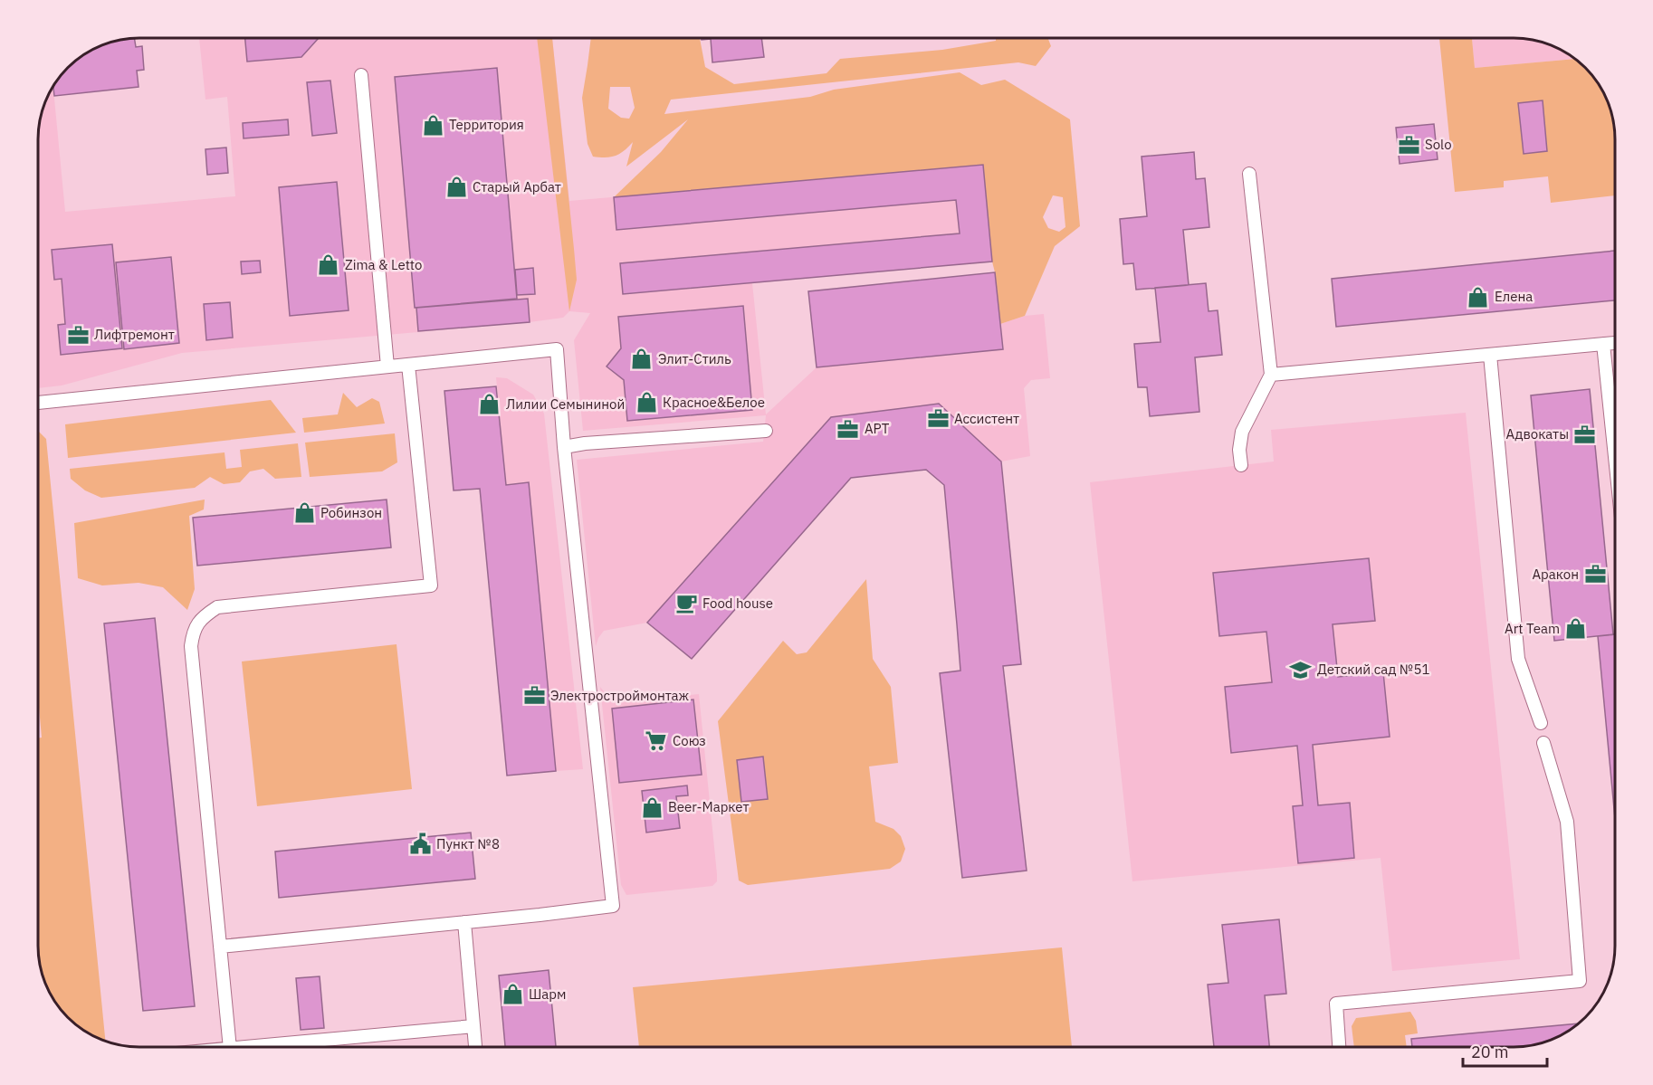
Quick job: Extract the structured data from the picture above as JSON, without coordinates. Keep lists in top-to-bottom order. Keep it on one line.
{"places":{"shop":["Территория","Старый Арбат","Zima & Letto","Елена","Элит-Стиль","Красное&Белое","Лилии Семыниной","Робинзон","Art Team","Beer-Маркет","Шарм"],"office":["Solo","Лифтремонт","Ассистент","АРТ","Адвокаты","Аракон","Электростроймонтаж"],"cafe":["Food house"],"school or university":["Детский сад №51"],"supermarket":["Союз"],"public building":["Пункт №8"]},"scale_bar":"20 m"}
